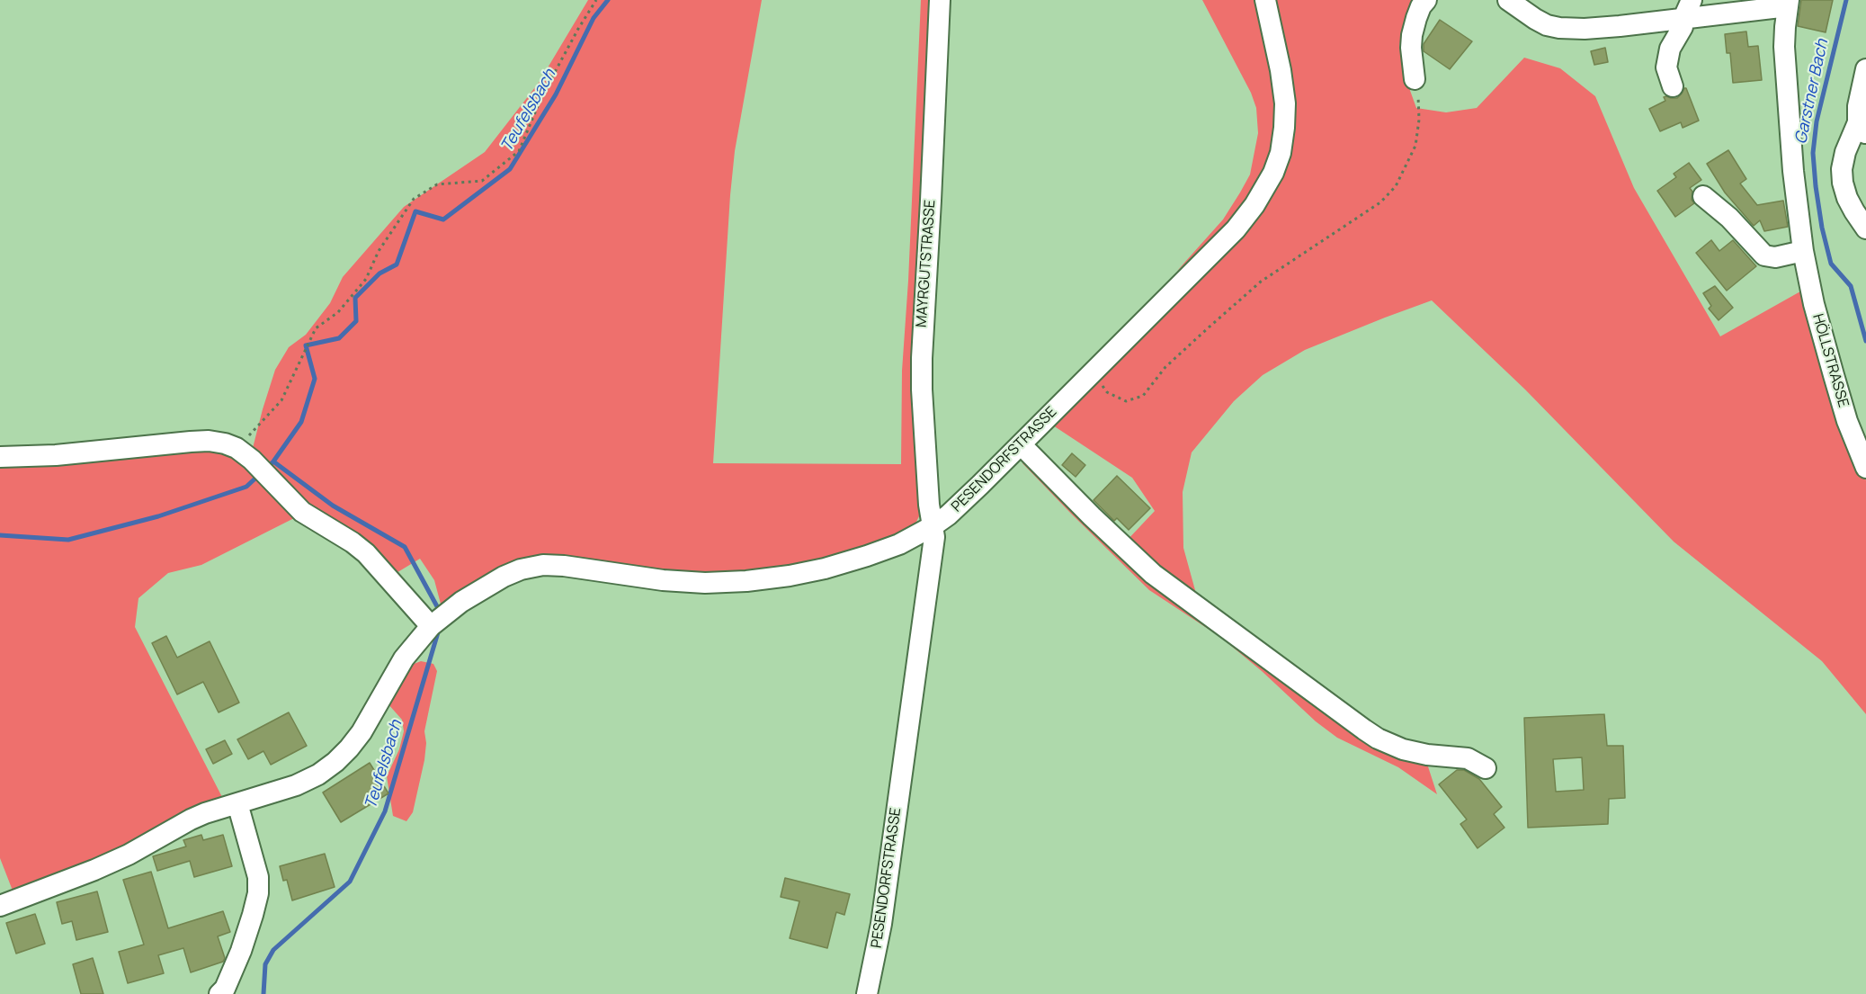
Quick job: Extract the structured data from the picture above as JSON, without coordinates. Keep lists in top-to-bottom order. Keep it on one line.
{"streets":{"street":["MAYRGUTSTRASSE","HÖLLSTRASSE","PESENDORFSTRASSE"]},"crossings":[["MAYRGUTSTRASSE","PESENDORFSTRASSE"]],"water":["Garstner Bach","Teufelsbach"]}
